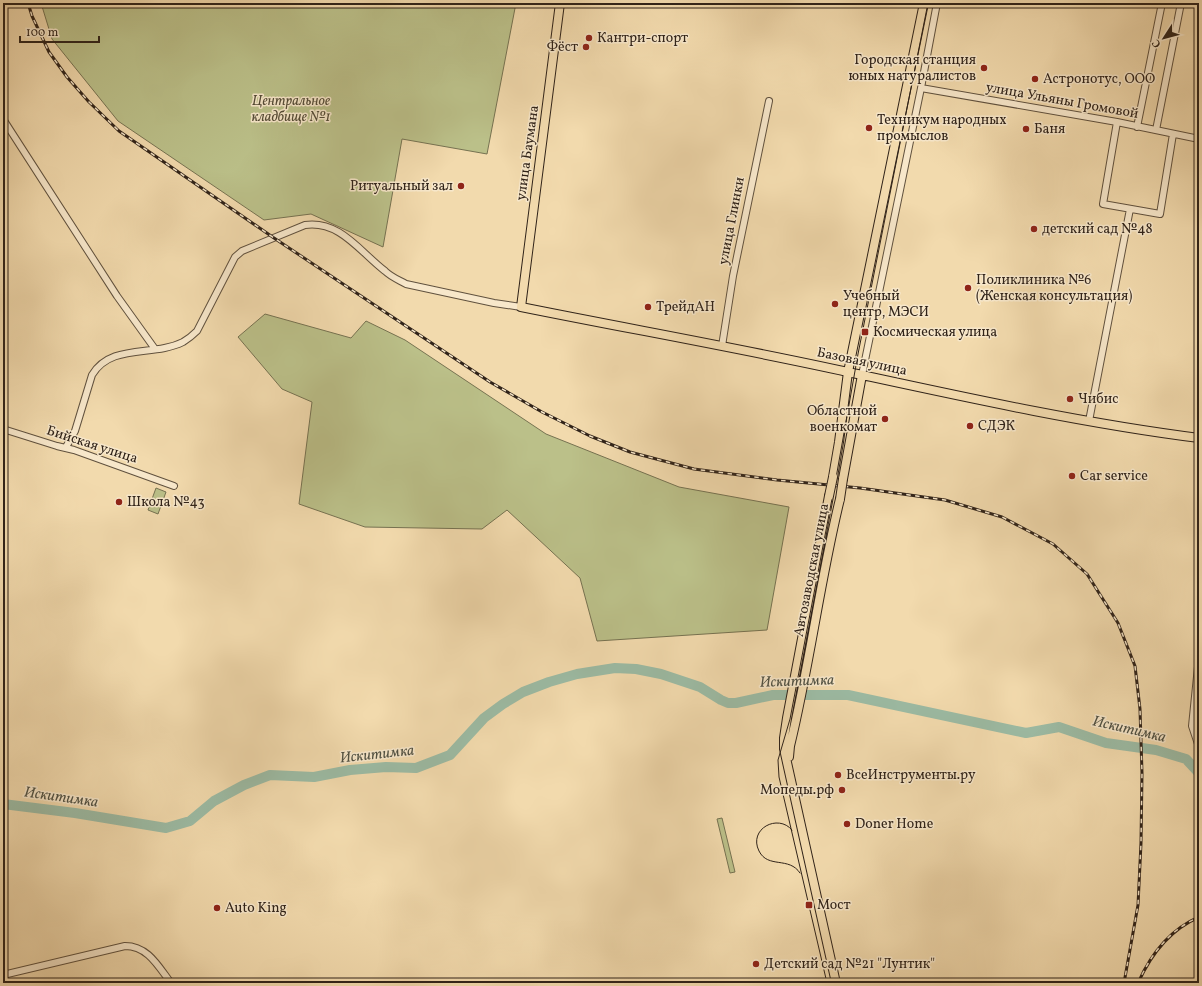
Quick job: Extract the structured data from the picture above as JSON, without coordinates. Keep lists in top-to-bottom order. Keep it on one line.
{"streets":{"main road":["улица Баумана","Базовая улица","Автозаводская улица"],"street":["улица Ульяны Громовой","улица Глинки","Бийская улица"]},"crossings":[["улица Баумана","Базовая улица"],["улица Глинки","Базовая улица"],["Базовая улица","Автозаводская улица"]],"water":["Искитимка"],"parks":["Центральное кладбище №1"],"places":{"other":["Кантри-спорт","Фёст","Городская станция юных натуралистов","Астронотус, ООО","Техникум народных промыслов","Баня","Ритуальный зал","детский сад №48","Поликлиника №6 (Женская консультация)","Учебный центр, МЭСИ","ТрейдАН","Чибис","Областной военкомат","СДЭК","Car service","Школа №43","ВсеИнструменты.ру","Мопеды.рф","Doner Home","Auto King","Детский сад №21 \"Лунтик\""],"transit":["Космическая улица","Мост"]},"scale_bar":"100 m","north":"bottom left"}
